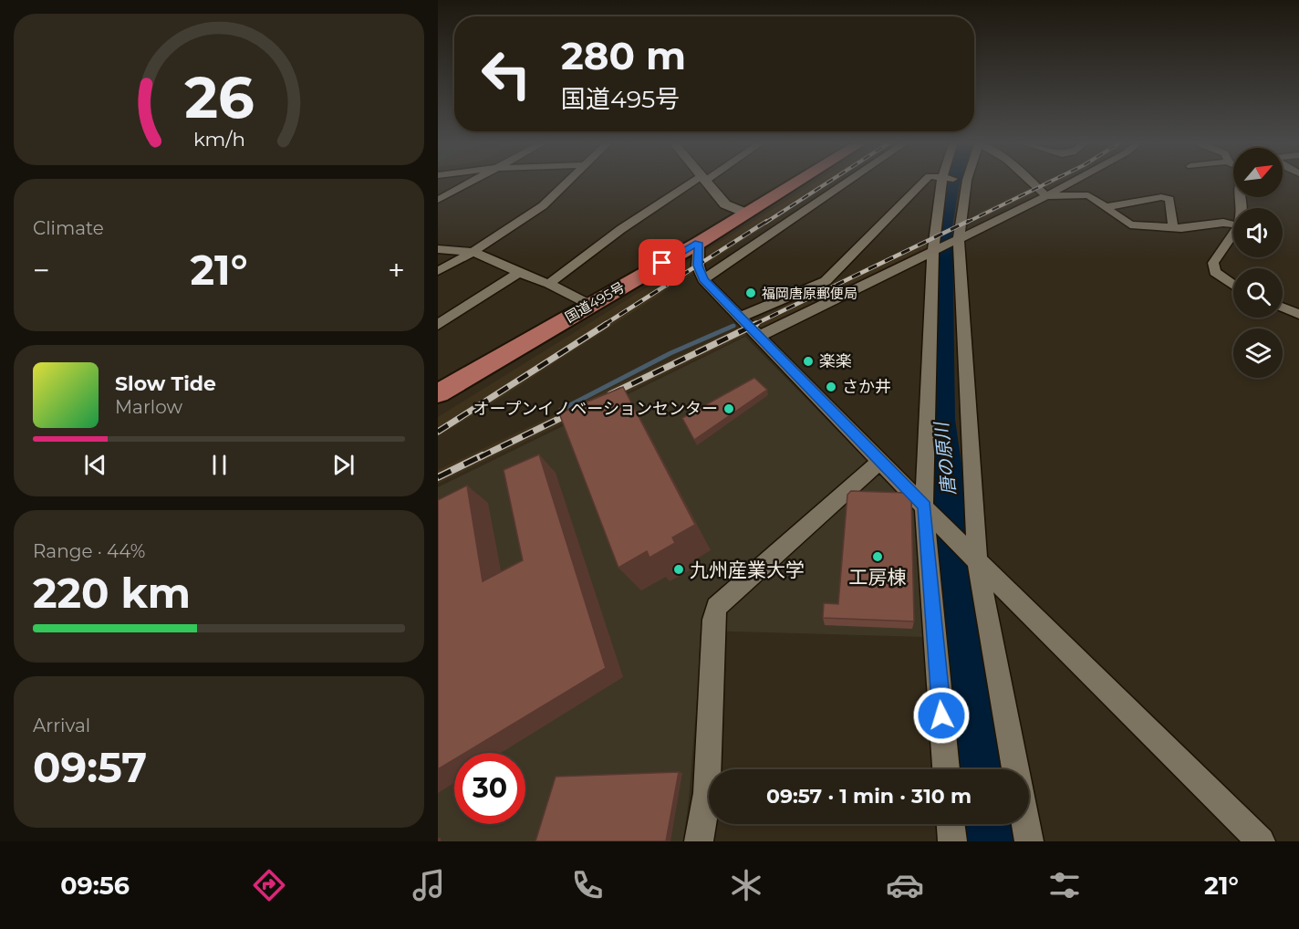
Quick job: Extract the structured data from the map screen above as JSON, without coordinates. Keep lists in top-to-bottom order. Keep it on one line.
{"streets":{"highway":["国道495号"]},"water":["唐の原川"],"places":["福岡唐原郵便局","楽楽","さか井","オープンイノベーションセンター","工房棟","九州産業大学"],"north":"top right","page":{"turn":["280 m","国道495号"],"tile":["Climate",["Range · 44%","220 km"],["Arrival","09:57"]],"heat":["−","21°","+"],"song":["Slow Tide","Marlow"],"limit":"30","trip":"09:57 · 1 min · 310 m","tabs":["09:56","21°"],"gauge":["26","km/h"]}}
